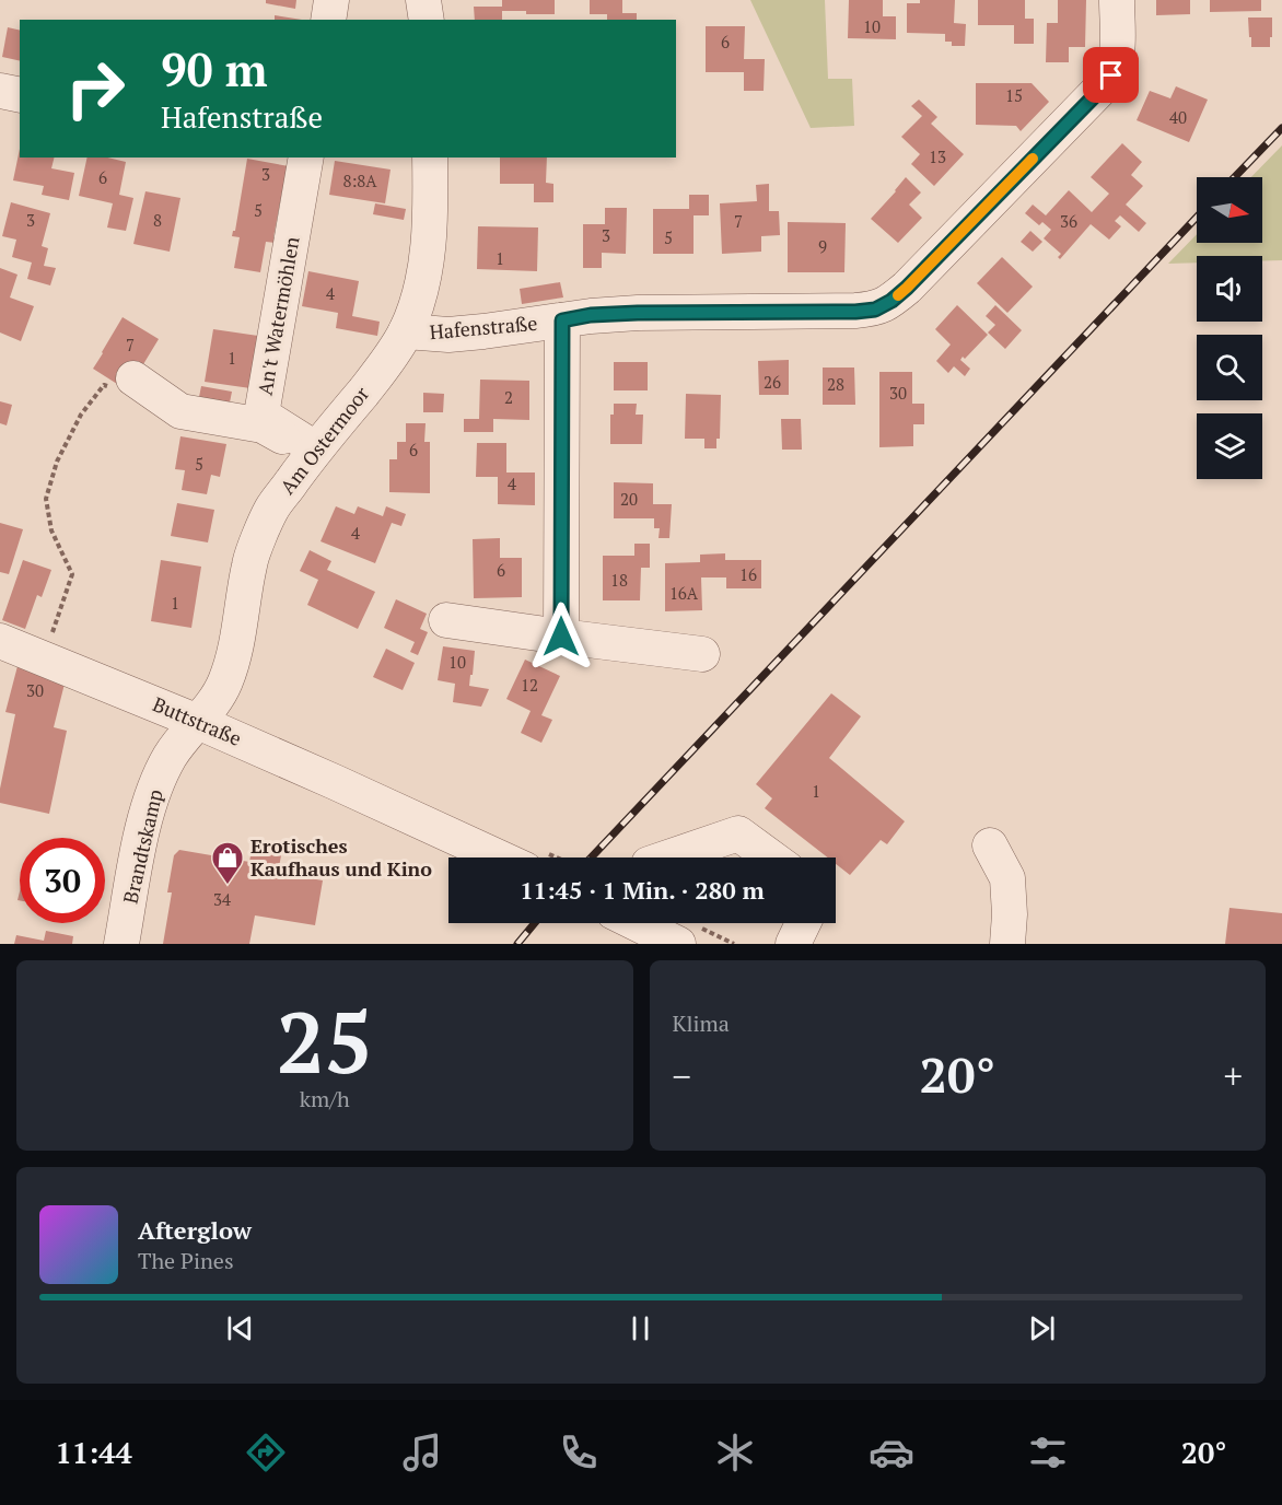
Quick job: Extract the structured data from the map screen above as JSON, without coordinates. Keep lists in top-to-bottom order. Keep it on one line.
{"streets":{"street":["An't Watermöhlen","Hafenstraße","Am Ostermoor","Buttstraße","Brandtskamp"]},"crossings":[["An't Watermöhlen","Am Ostermoor"],["Hafenstraße","Am Ostermoor"],["Am Ostermoor","Buttstraße"],["Am Ostermoor","Brandtskamp"],["Buttstraße","Brandtskamp"]],"places":{"shop":["Erotisches Kaufhaus und Kino"]},"house_numbers":["10","6","15","40","13","3","6","8:8A","5","3","8","7","36","3","5","9","1","4","7","1","26","28","30","2","6","5","4","20","4","6","16","18","16A","1","10","12","30","1","34"],"north":"right","page":{"turn":["90 m","Hafenstraße"],"limit":"30","trip":"11:45 · 1 Min. · 280 m","tile":[["25","km/h"],"Klima"],"heat":["−","20°","+"],"song":["Afterglow","The Pines"],"tabs":["11:44","20°"]}}
